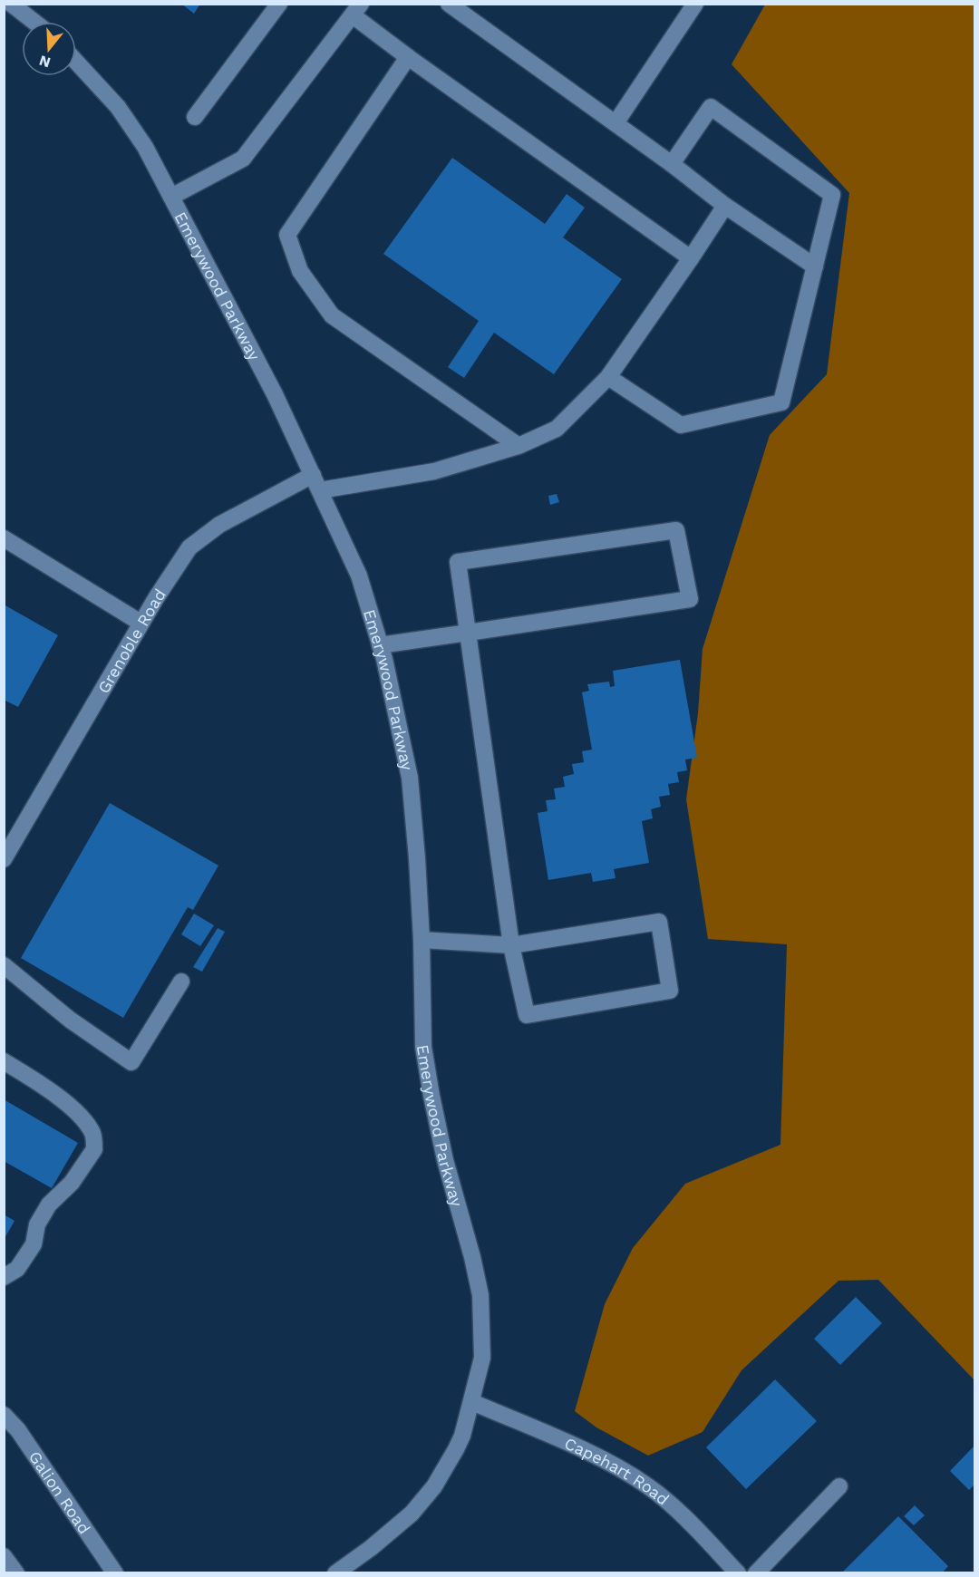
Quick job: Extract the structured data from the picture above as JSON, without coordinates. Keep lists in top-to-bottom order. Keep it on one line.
{"streets":{"street":["Emerywood Parkway","Grenoble Road","Capehart Road","Galion Road"]},"crossings":[["Emerywood Parkway","Grenoble Road"],["Emerywood Parkway","Capehart Road"]],"north":"bottom"}
